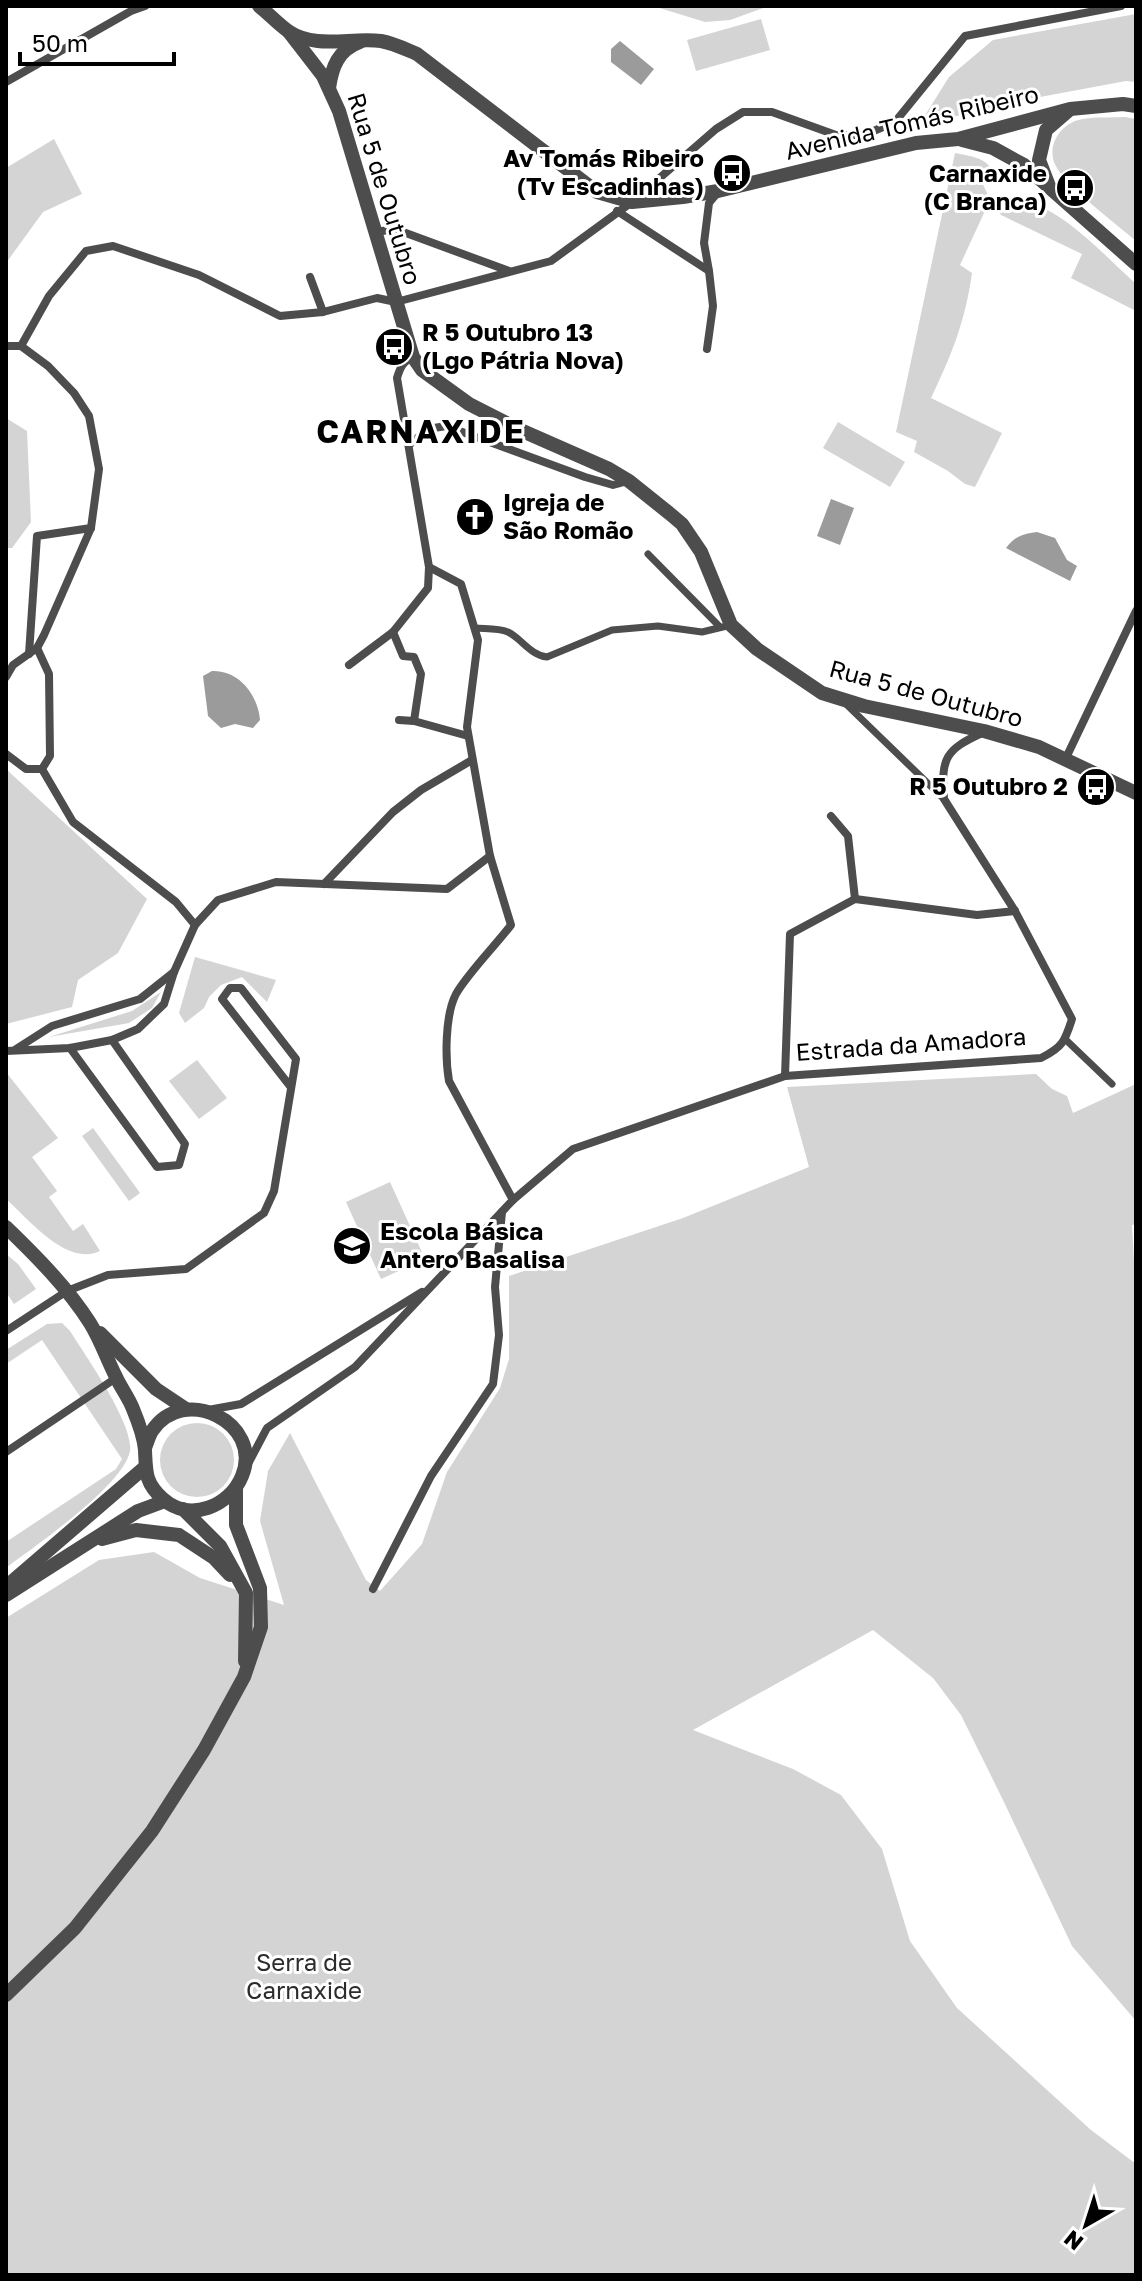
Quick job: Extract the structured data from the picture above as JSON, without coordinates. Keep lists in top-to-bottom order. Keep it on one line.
{"streets":{"street":["Avenida Tomás Ribeiro","Rua 5 de Outubro","Estrada da Amadora"]},"crossings":[["Avenida Tomás Ribeiro","Rua 5 de Outubro"]],"districts":["CARNAXIDE"],"parks":["Serra de Carnaxide"],"places":{"bus stop":["Av Tomás Ribeiro (Tv Escadinhas)","Carnaxide (C Branca)","R 5 Outubro 13 (Lgo Pátria Nova)","R 5 Outubro 2"],"church":["Igreja de São Romão"],"school or university":["Escola Básica Antero Basalisa"]},"scale_bar":"50 m","north":"bottom left"}
